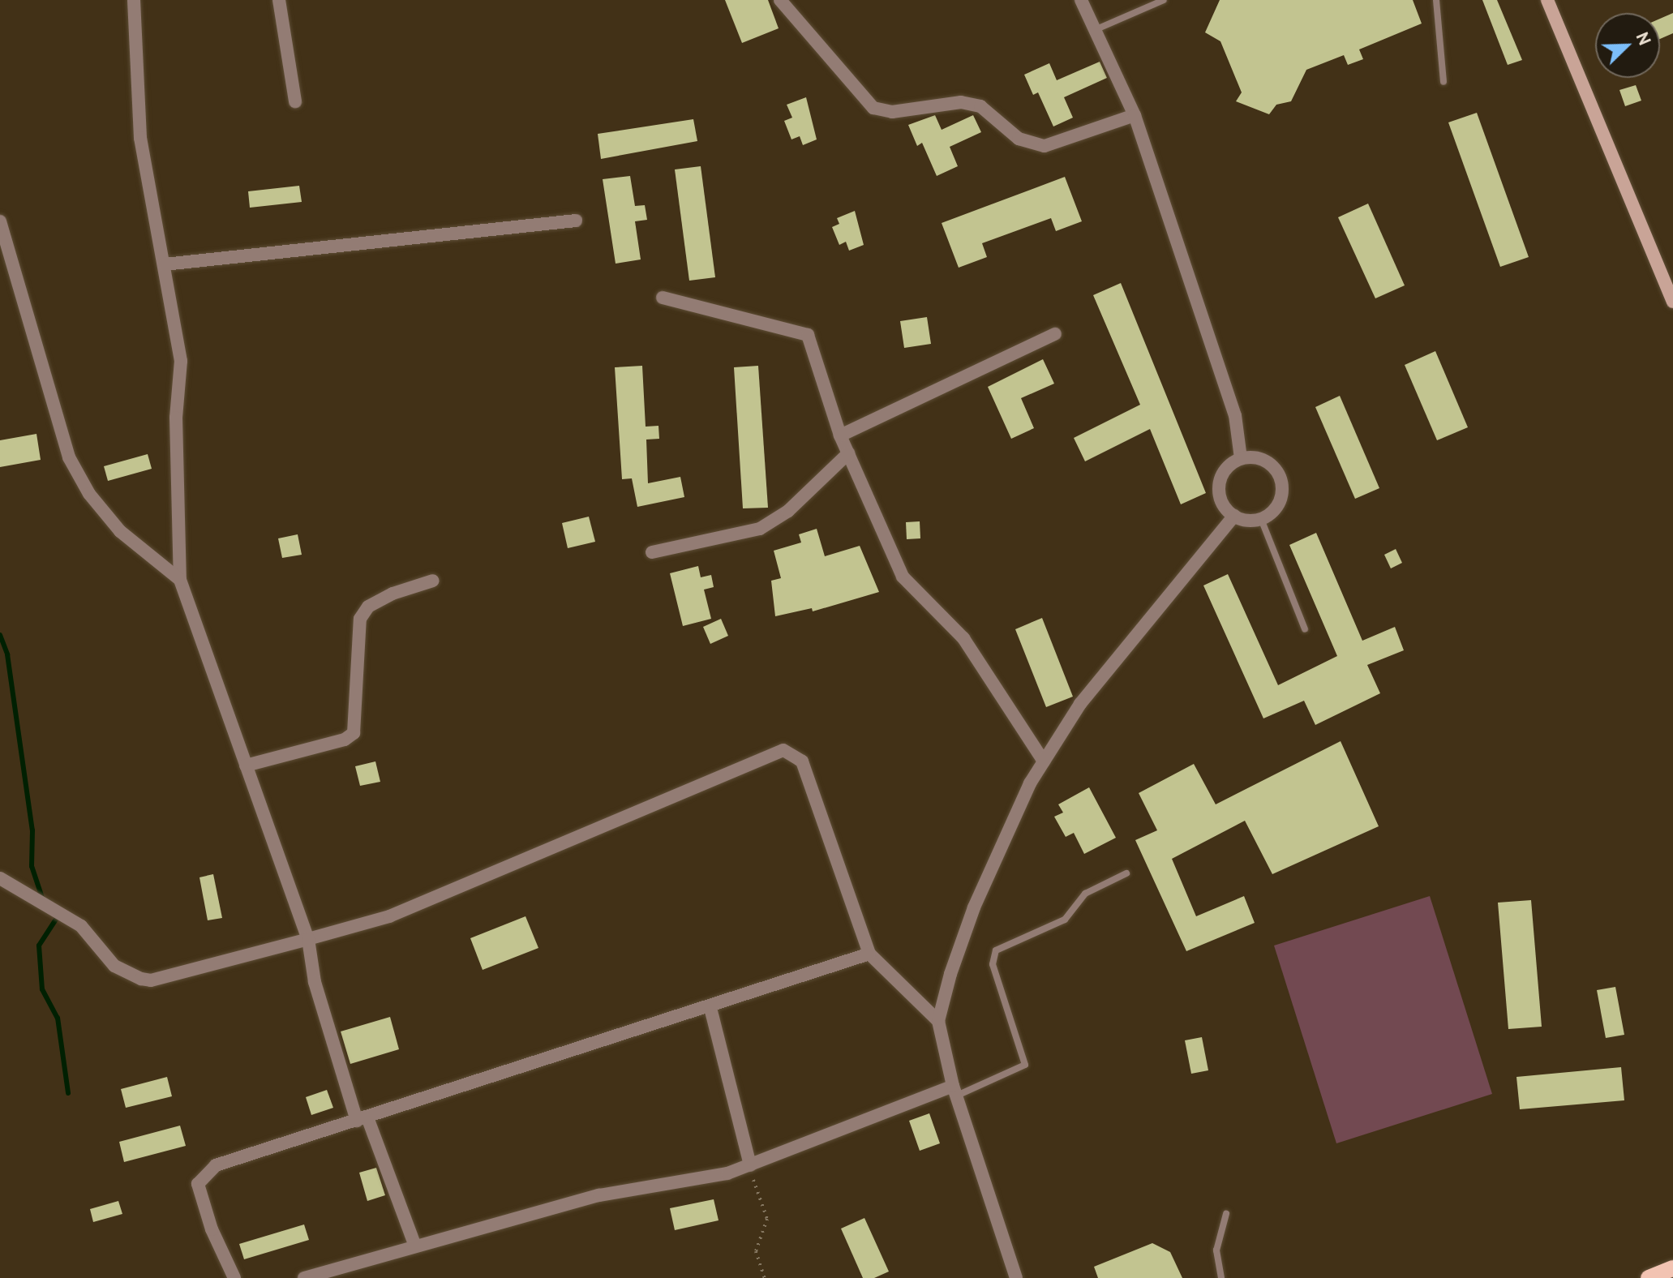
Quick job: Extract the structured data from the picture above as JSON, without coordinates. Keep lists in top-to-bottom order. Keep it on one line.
{"north":"top right"}
